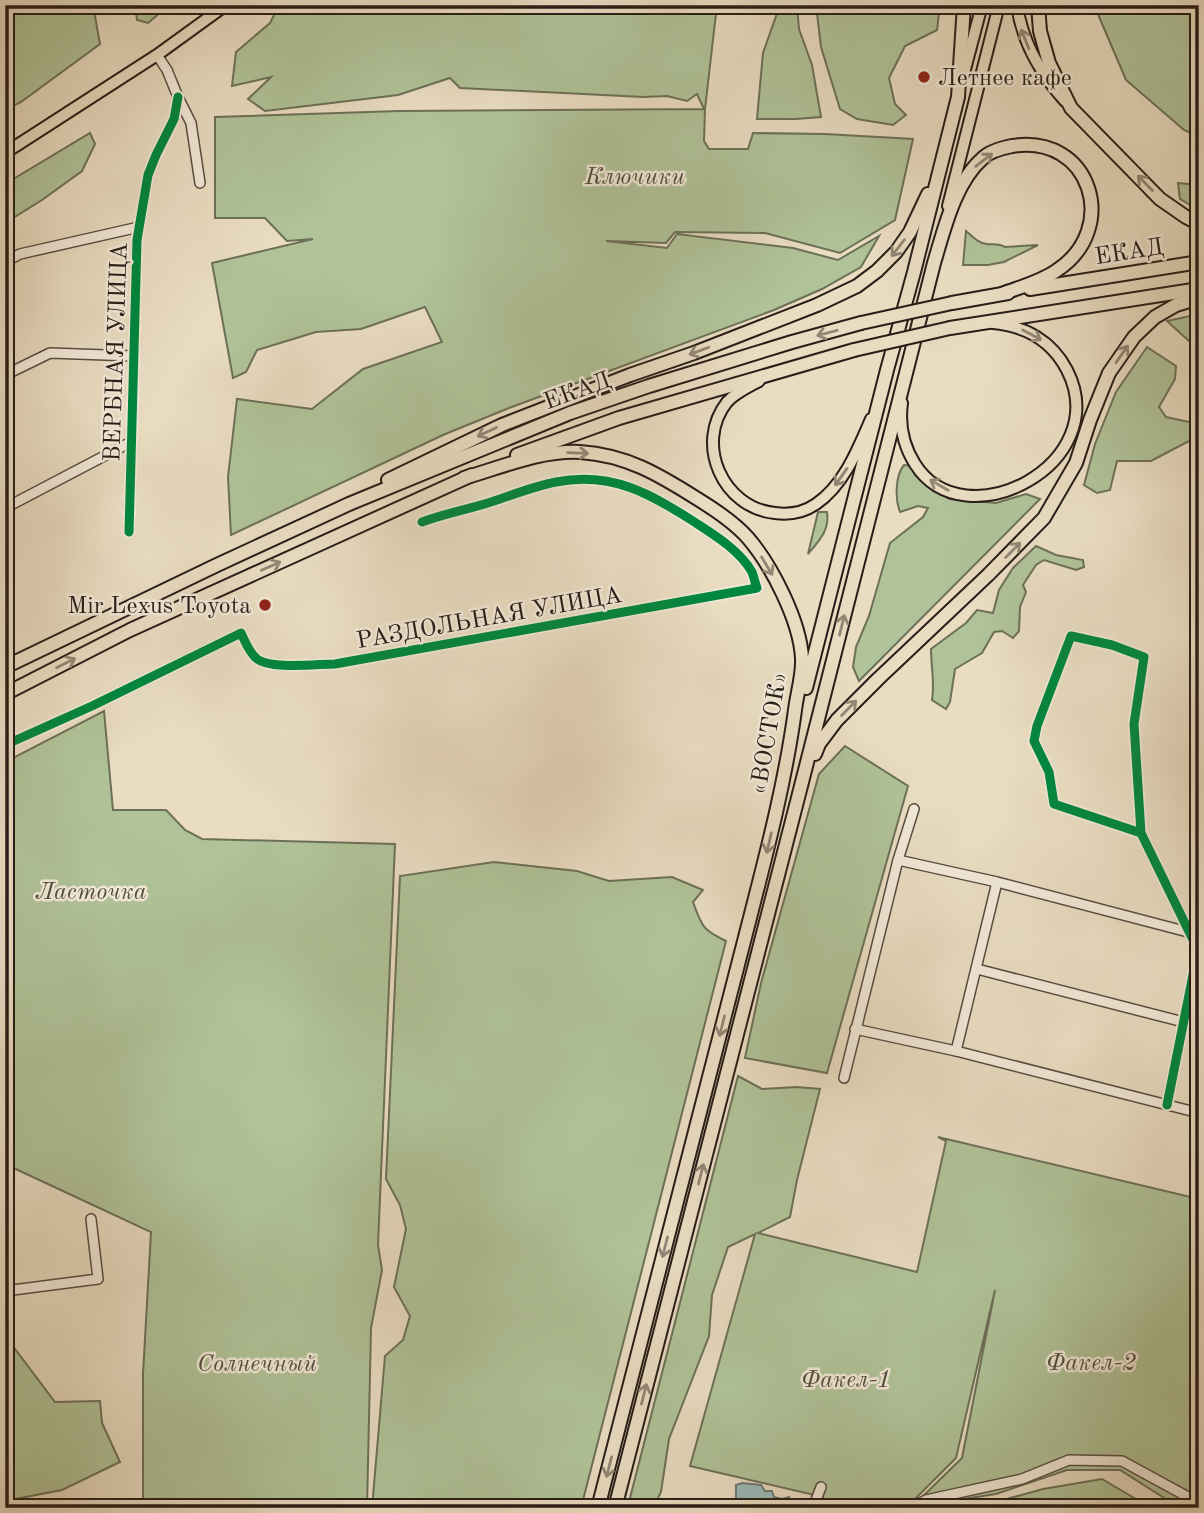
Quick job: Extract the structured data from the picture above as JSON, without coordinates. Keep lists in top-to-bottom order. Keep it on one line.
{"streets":{"highway":["ЕКАД","«ВОСТОК»"],"street":["ВЕРБНАЯ УЛИЦА","РАЗДОЛЬНАЯ УЛИЦА"]},"crossings":[["ЕКАД","«ВОСТОК»"]],"parks":["Ключики","Ласточка","Факел-2","Солнечный","Факел-1"],"places":["Летнее кафе","Mir Lexus Toyota"]}
